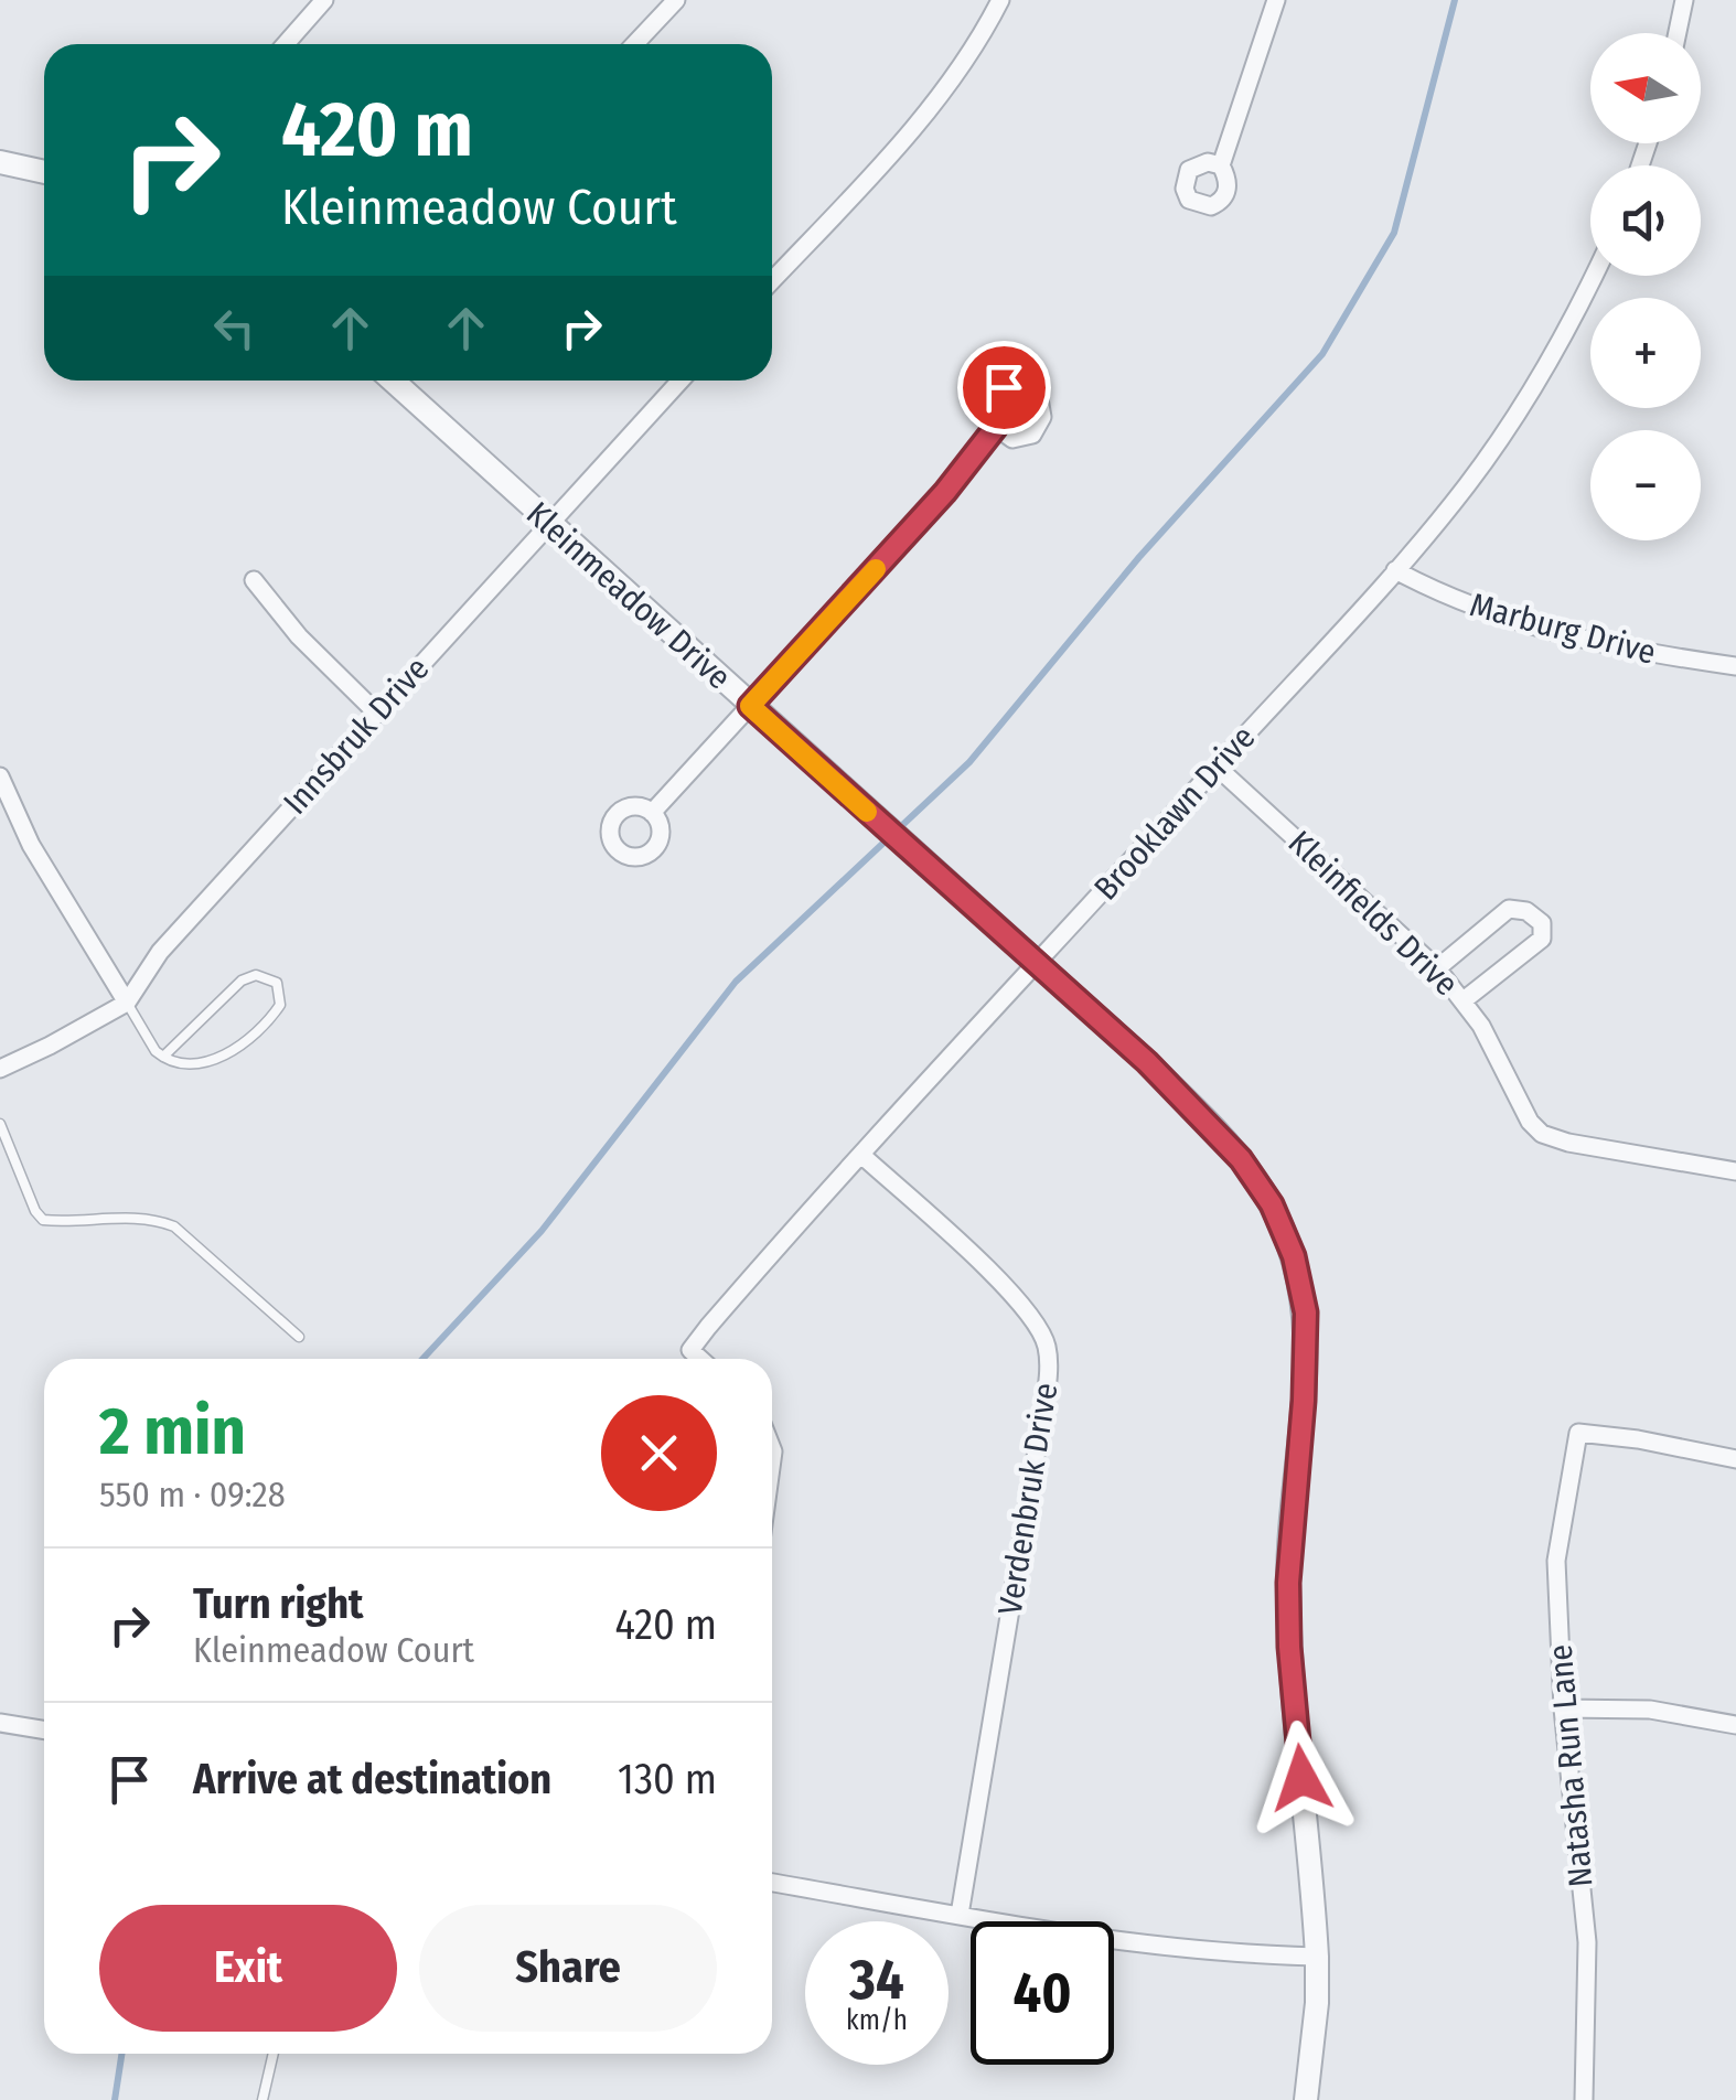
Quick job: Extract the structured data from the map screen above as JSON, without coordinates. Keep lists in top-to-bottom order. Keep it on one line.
{"streets":{"street":["Kleinmeadow Drive","Marburg Drive","Innsbruk Drive","Brooklawn Drive","Kleinfields Drive","Verdenbruk Drive","Natasha Run Lane"]},"crossings":[["Kleinmeadow Drive","Innsbruk Drive"],["Kleinmeadow Drive","Brooklawn Drive"],["Marburg Drive","Brooklawn Drive"],["Brooklawn Drive","Kleinfields Drive"],["Brooklawn Drive","Verdenbruk Drive"]],"north":"left","page":{"map_buttons":["+","−"],"turn":["420 m","Kleinmeadow Court"],"heading":["2 min","550 m · 09:28"],"list":[{"name":"Turn right","note":"Kleinmeadow Court","value":"420 m"},{"name":"Arrive at destination","value":"130 m"}],"buttons":["Exit","Share"],"speed":"34 km/h","limit":"40"}}
